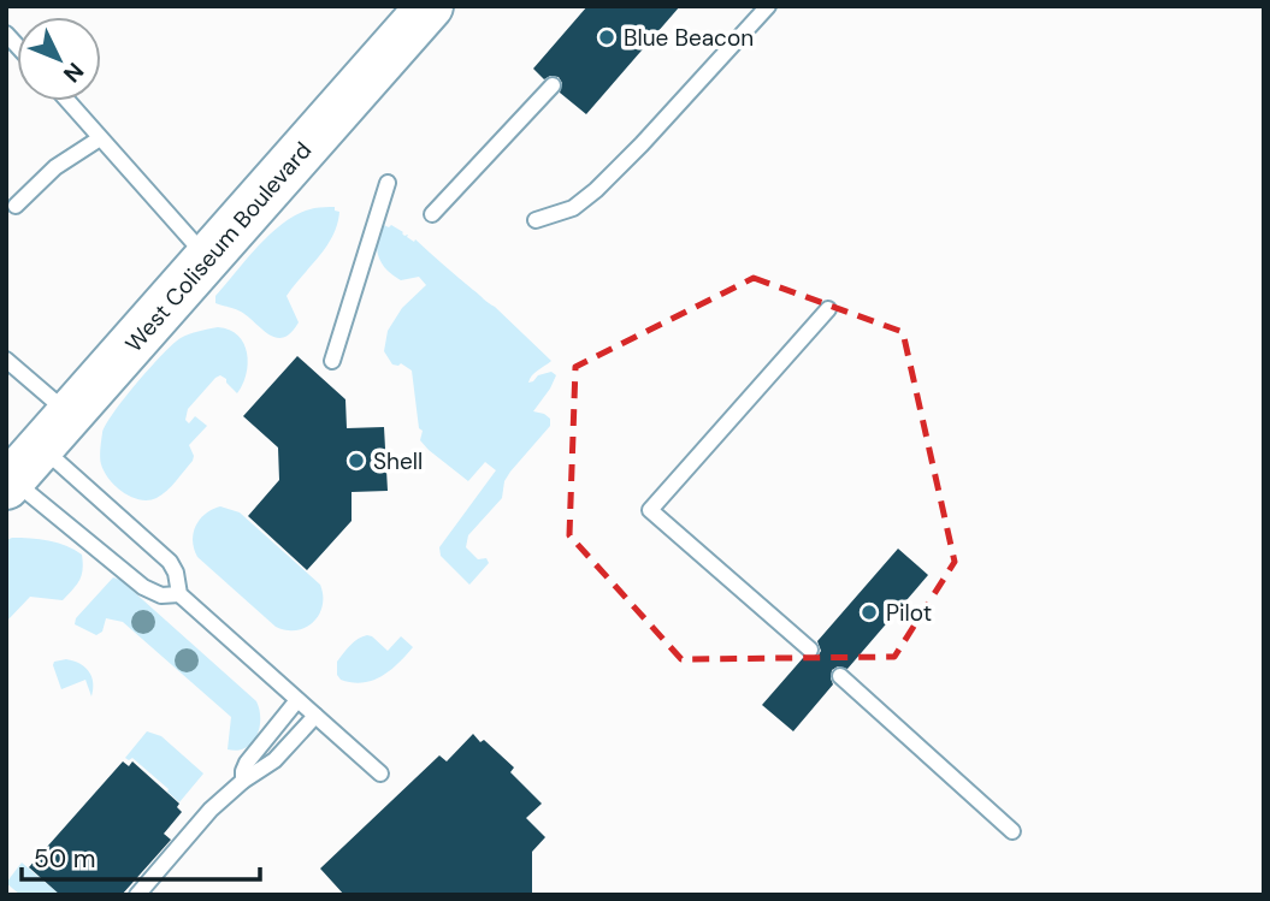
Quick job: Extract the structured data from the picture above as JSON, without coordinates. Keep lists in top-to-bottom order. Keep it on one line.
{"streets":{"main road":["West Coliseum Boulevard"]},"places":["Blue Beacon","Shell","Pilot"],"scale_bar":"50 m","north":"bottom right"}
